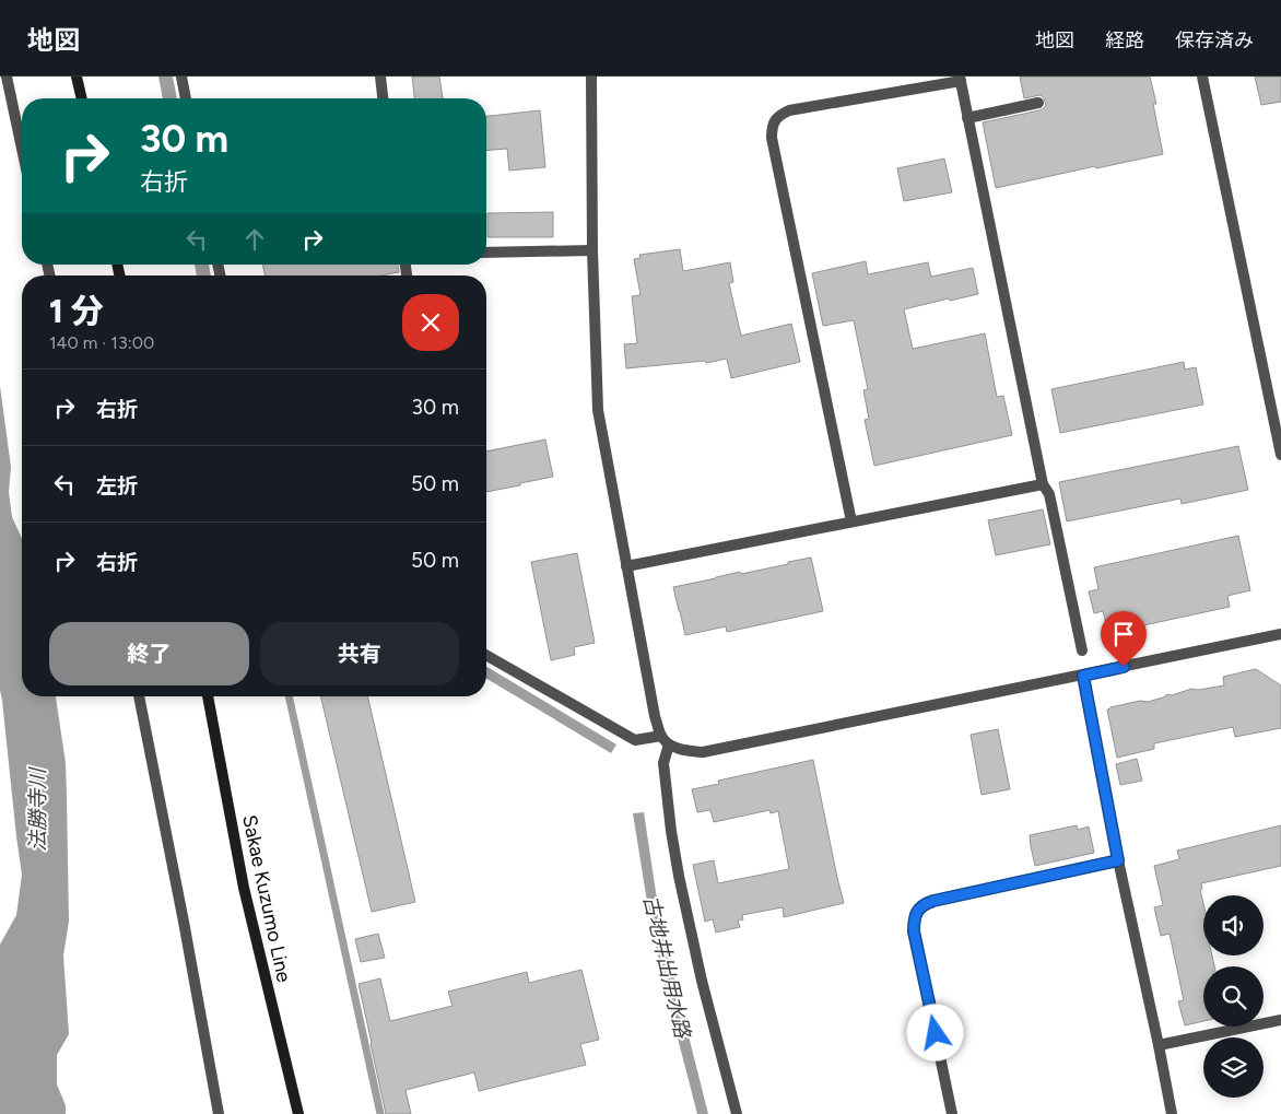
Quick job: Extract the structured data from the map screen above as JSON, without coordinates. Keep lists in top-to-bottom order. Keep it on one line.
{"streets":{"main road":["Sakae Kuzumo Line"]},"water":["法勝寺川","古地井出用水路"],"page":{"header":"地図","nav":["地図","経路","保存済み"],"turn":["30 m","右折"],"heading":["1 分","140 m · 13:00"],"list":[{"name":"右折","value":"30 m"},{"name":"左折","value":"50 m"},{"name":"右折","value":"50 m"}],"buttons":["終了","共有"]}}
